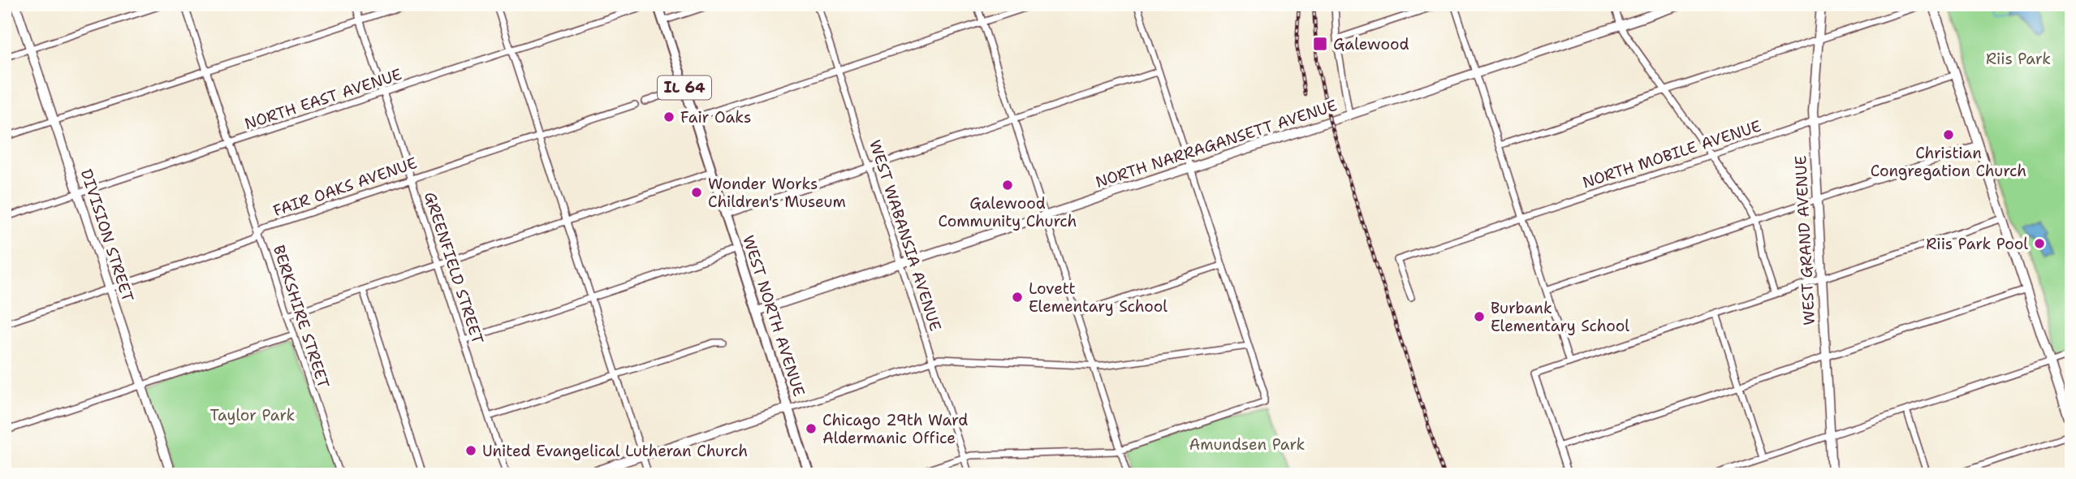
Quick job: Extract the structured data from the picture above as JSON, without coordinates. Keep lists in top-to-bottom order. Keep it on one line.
{"streets":{"main road":["IL 64","WEST NORTH AVENUE"],"street":["NORTH EAST AVENUE","NORTH NARRAGANSETT AVENUE","NORTH MOBILE AVENUE","FAIR OAKS AVENUE","DIVISION STREET","WEST WABANSIA AVENUE","WEST GRAND AVENUE","GREENFIELD STREET","BERKSHIRE STREET"]},"crossings":[["NORTH EAST AVENUE","DIVISION STREET"],["NORTH EAST AVENUE","GREENFIELD STREET"],["NORTH EAST AVENUE","BERKSHIRE STREET"],["NORTH NARRAGANSETT AVENUE","WEST WABANSIA AVENUE"],["NORTH NARRAGANSETT AVENUE","WEST NORTH AVENUE"],["NORTH MOBILE AVENUE","WEST GRAND AVENUE"],["FAIR OAKS AVENUE","DIVISION STREET"],["FAIR OAKS AVENUE","GREENFIELD STREET"],["FAIR OAKS AVENUE","BERKSHIRE STREET"]],"parks":["Riis Park","Taylor Park","Amundsen Park"],"places":{"transit":["Galewood"],"other":["Fair Oaks","Christian Congregation Church","Galewood Community Church","Wonder Works Children's Museum","Riis Park Pool","Lovett Elementary School","Burbank Elementary School","Chicago 29th Ward Aldermanic Office","United Evangelical Lutheran Church"]}}
